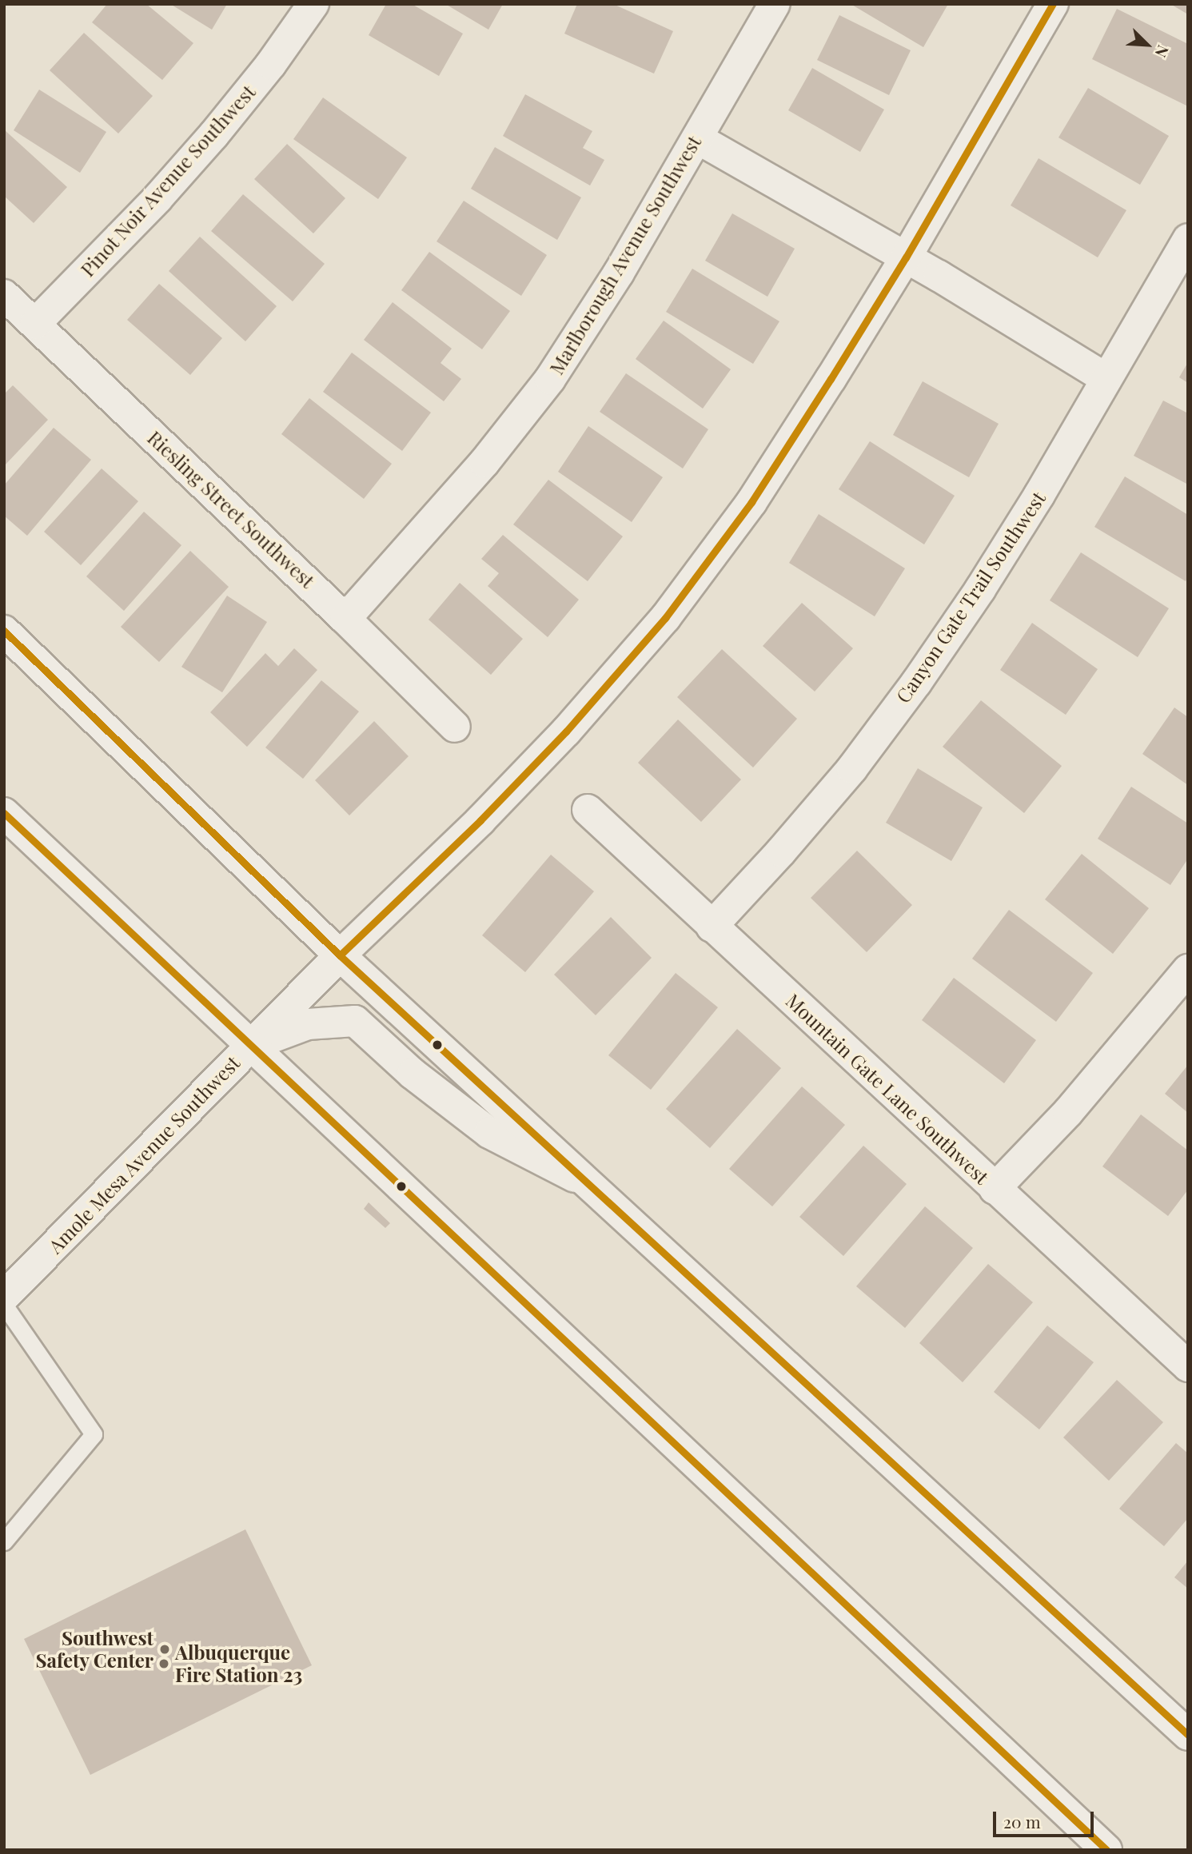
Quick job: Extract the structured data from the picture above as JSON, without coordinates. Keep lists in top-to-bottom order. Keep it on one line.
{"streets":{"street":["Pinot Noir Avenue Southwest","Marlborough Avenue Southwest","Riesling Street Southwest","Canyon Gate Trail Southwest","Mountain Gate Lane Southwest","Amole Mesa Avenue Southwest"]},"crossings":[["Pinot Noir Avenue Southwest","Riesling Street Southwest"],["Marlborough Avenue Southwest","Riesling Street Southwest"],["Canyon Gate Trail Southwest","Mountain Gate Lane Southwest"]],"places":["Southwest Safety Center","Albuquerque Fire Station 23"],"scale_bar":"20 m","north":"bottom right"}
